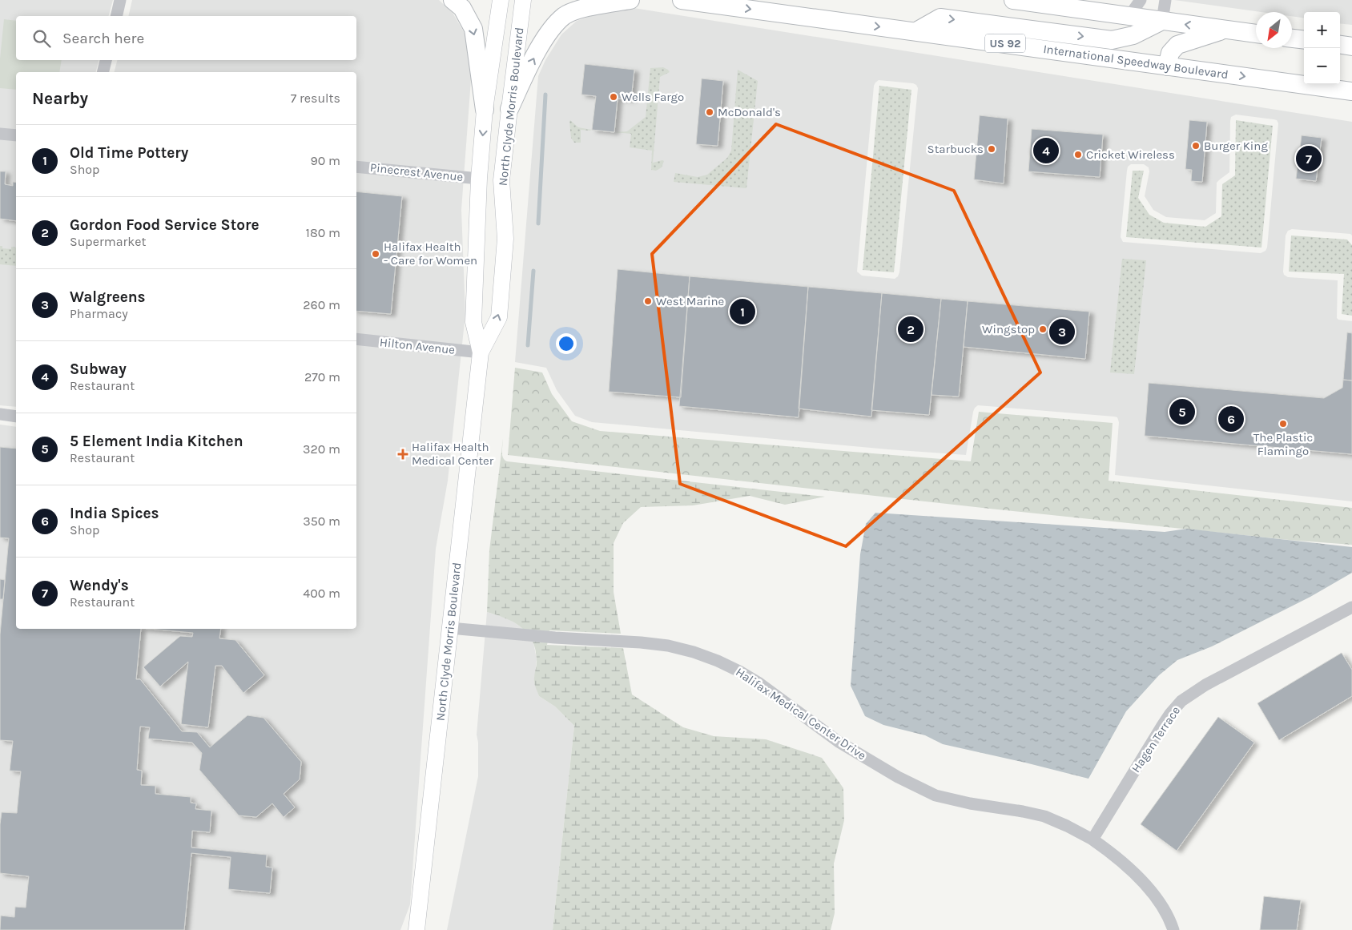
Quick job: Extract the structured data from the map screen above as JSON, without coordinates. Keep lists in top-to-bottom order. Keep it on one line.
{"streets":{"main road":["US 92","International Speedway Boulevard","North Clyde Morris Boulevard"],"street":["Pinecrest Avenue","Hilton Avenue","Halifax Medical Center Drive","Hagen Terrace"]},"crossings":[["North Clyde Morris Boulevard","Pinecrest Avenue"],["North Clyde Morris Boulevard","Hilton Avenue"],["North Clyde Morris Boulevard","Halifax Medical Center Drive"],["Halifax Medical Center Drive","Hagen Terrace"]],"one_way":["International Speedway Boulevard"],"places":{"other":["Wells Fargo","McDonald's","Burger King","Starbucks","Cricket Wireless","Halifax Health - Care for Women","West Marine","Wingstop","The Plastic Flamingo"],"health":["Halifax Health Medical Center"]},"north":"bottom left","page":{"map_buttons":["+","−"],"search":"Search here","heading":["Nearby","7 results"],"list":[{"mark":"1","name":"Old Time Pottery","note":"Shop","value":"90 m"},{"mark":"2","name":"Gordon Food Service Store","note":"Supermarket","value":"180 m"},{"mark":"3","name":"Walgreens","note":"Pharmacy","value":"260 m"},{"mark":"4","name":"Subway","note":"Restaurant","value":"270 m"},{"mark":"5","name":"5 Element India Kitchen","note":"Restaurant","value":"320 m"},{"mark":"6","name":"India Spices","note":"Shop","value":"350 m"},{"mark":"7","name":"Wendy's","note":"Restaurant","value":"400 m"}],"pins":["4","7","1","2","3","5","6"]}}
